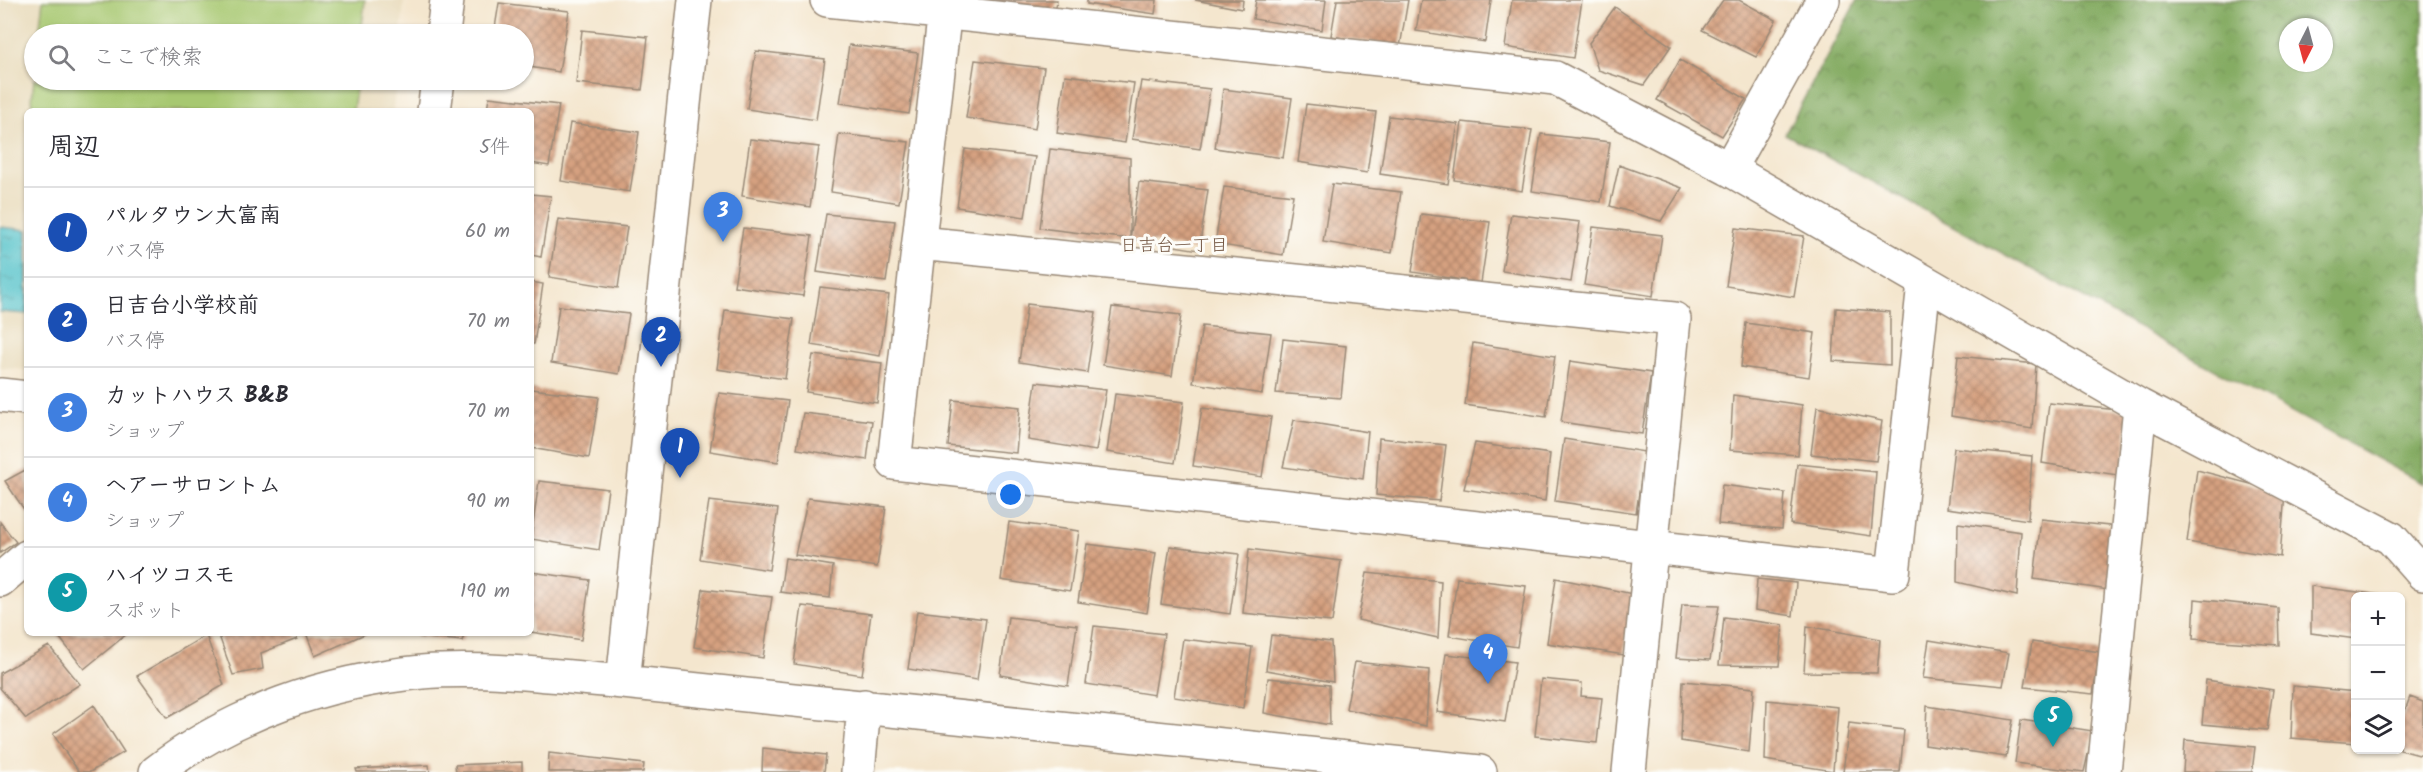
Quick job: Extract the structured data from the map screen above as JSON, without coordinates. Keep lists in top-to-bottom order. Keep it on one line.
{"districts":["日吉台一丁目"],"north":"bottom","page":{"search":"ここで検索","heading":["周辺","5件"],"list":[{"mark":"1","name":"パルタウン大富南","note":"バス停","value":"60 m"},{"mark":"2","name":"日吉台小学校前","note":"バス停","value":"70 m"},{"mark":"3","name":"カットハウス B&B","note":"ショップ","value":"70 m"},{"mark":"4","name":"ヘアーサロントム","note":"ショップ","value":"90 m"},{"mark":"5","name":"ハイツコスモ","note":"スポット","value":"190 m"}],"pins":["3","2","1","4","5"],"map_buttons":["+","−"]}}
